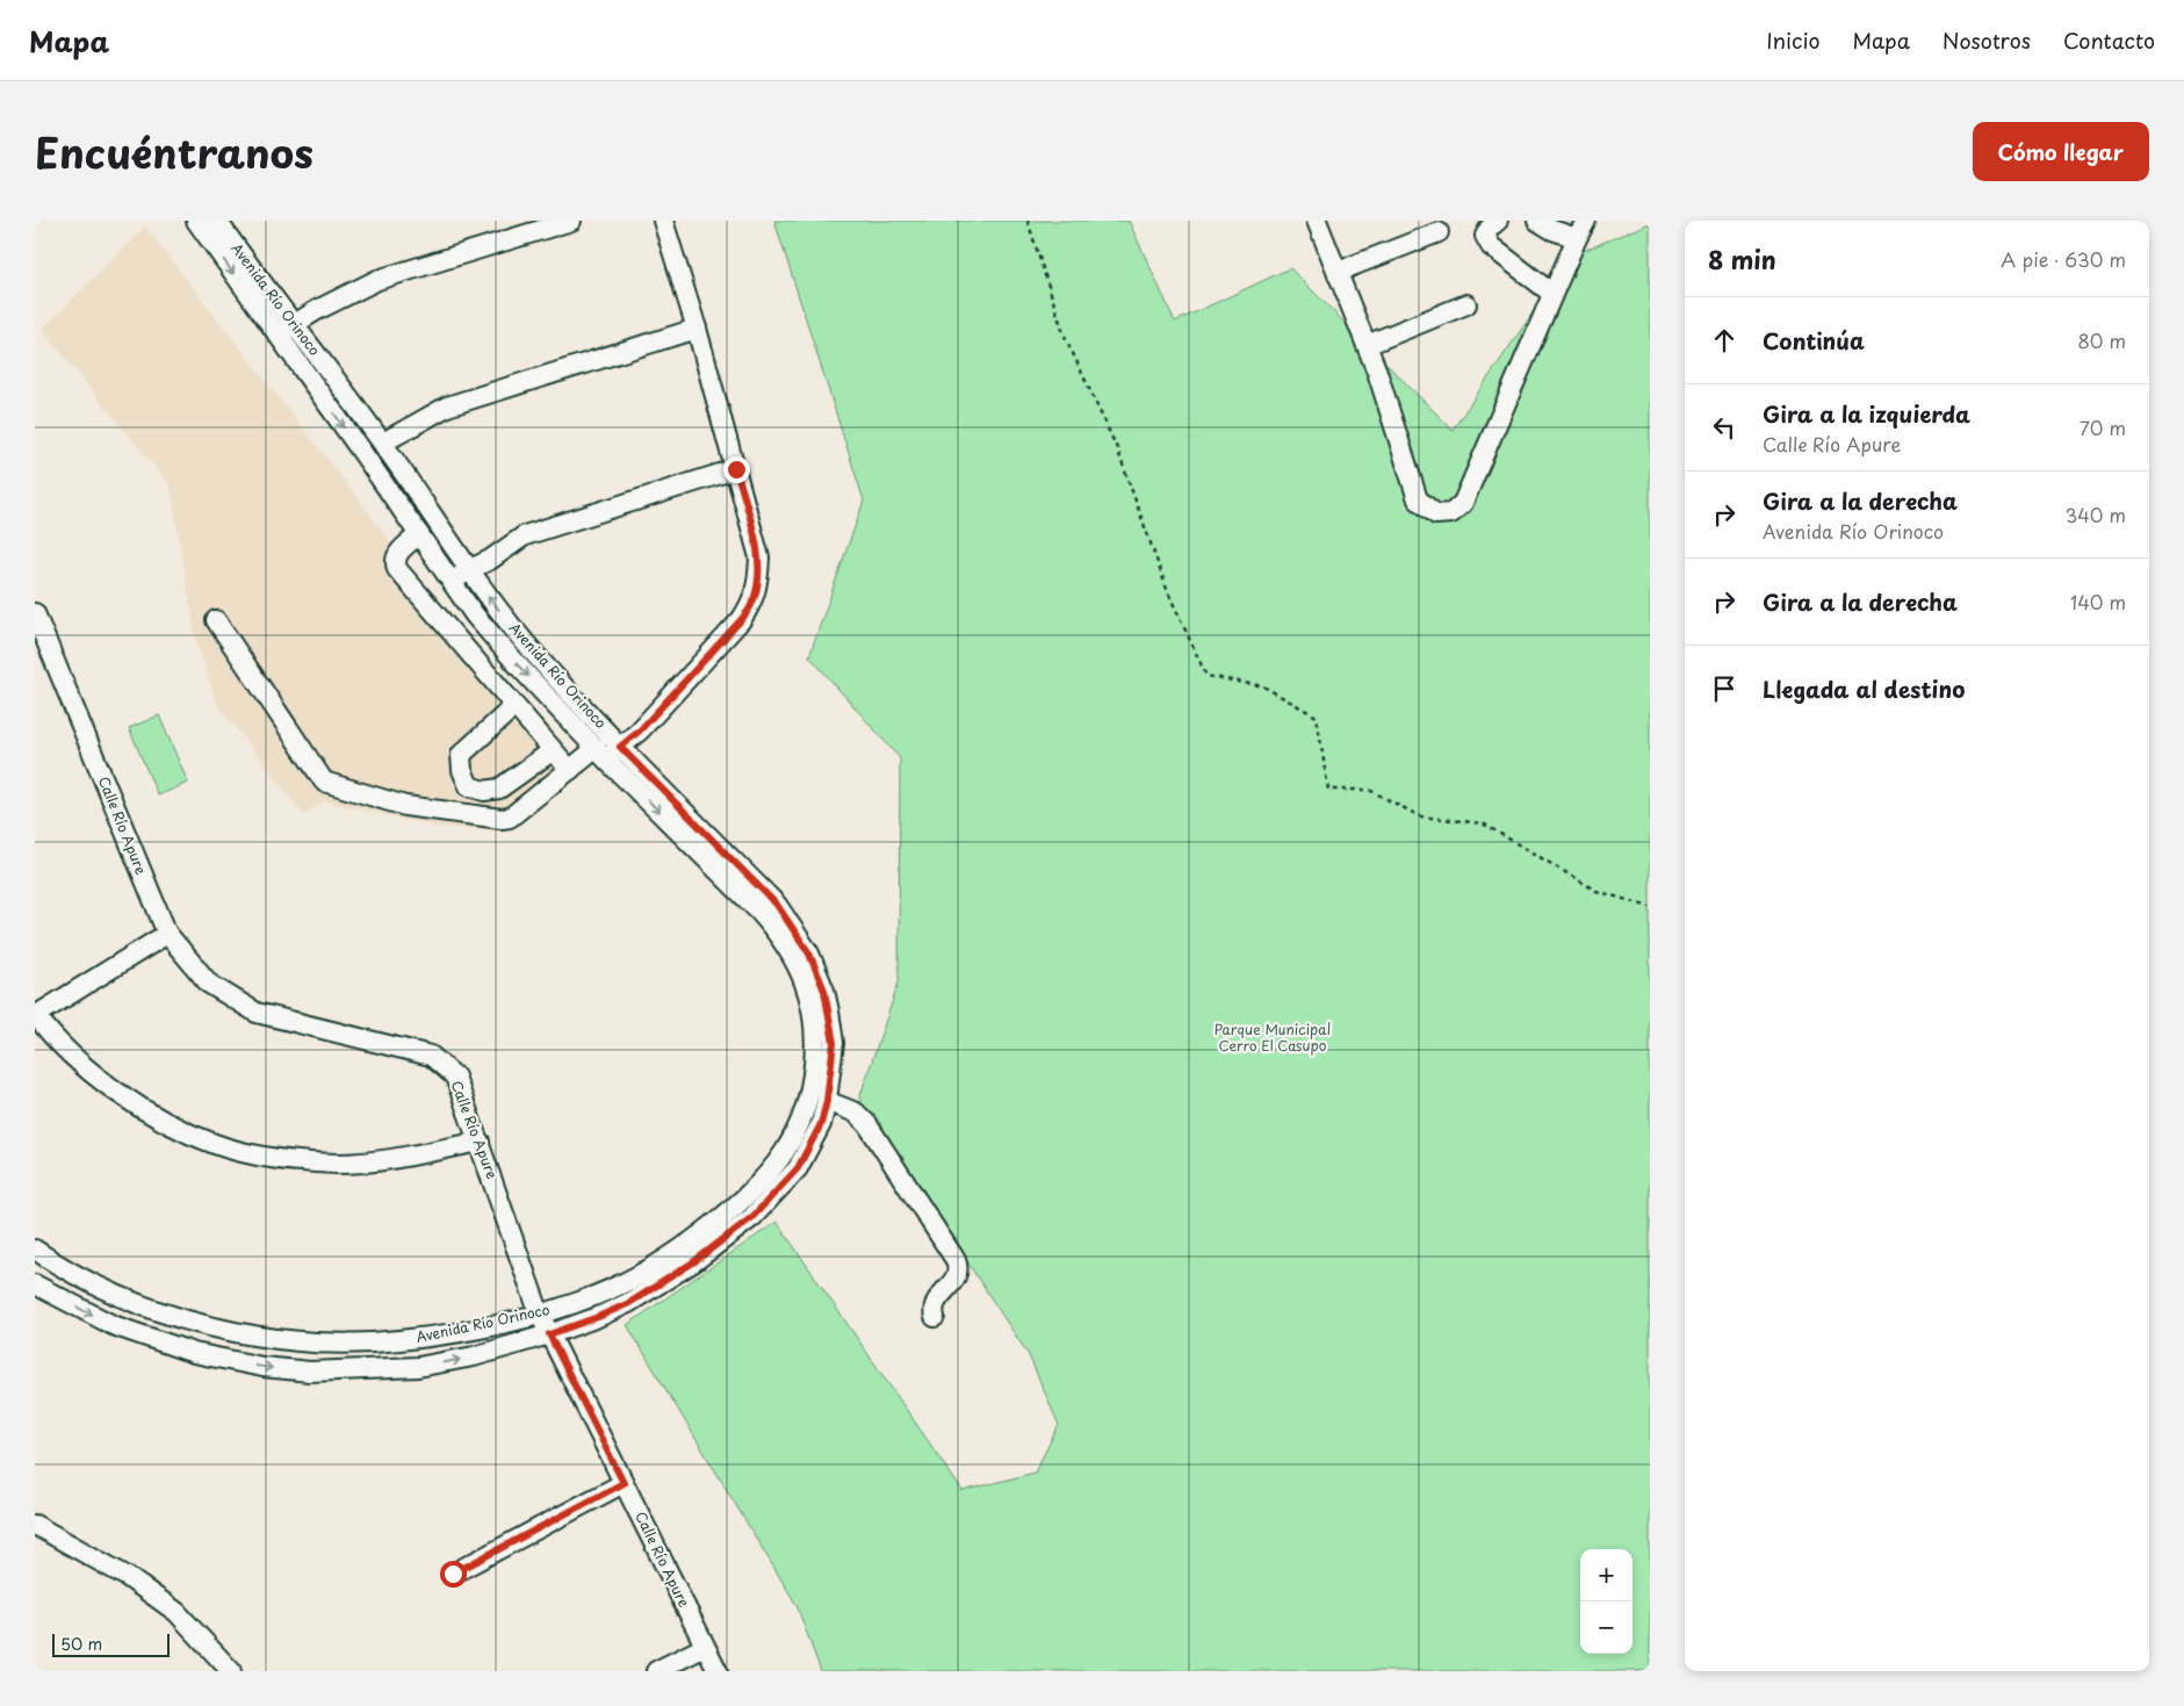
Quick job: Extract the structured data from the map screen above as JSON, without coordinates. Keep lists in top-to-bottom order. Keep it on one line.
{"streets":{"street":["Avenida Río Orinoco","Calle Río Apure"]},"crossings":[["Avenida Río Orinoco","Calle Río Apure"]],"parks":["Parque Municipal Cerro El Casupo"],"scale_bar":"50 m","page":{"header":"Mapa","nav":["Inicio","Mapa","Nosotros","Contacto"],"title":"Encuéntranos","buttons":"Cómo llegar","heading":["8 min","A pie · 630 m"],"list":[["Continúa","80 m"],["Gira a la izquierda","Calle Río Apure","70 m"],["Gira a la derecha","Avenida Río Orinoco","340 m"],["Gira a la derecha","140 m"],"Llegada al destino"],"map_buttons":["+","−"],"scale":"50 m"}}
